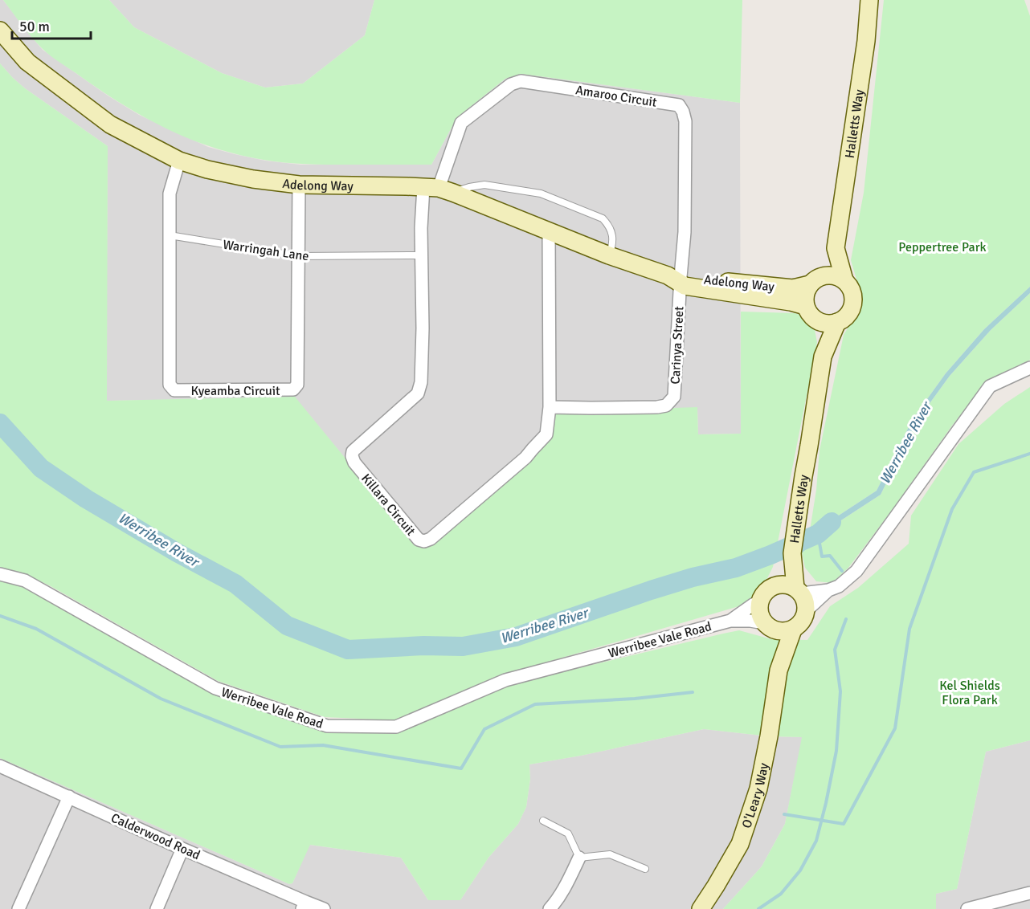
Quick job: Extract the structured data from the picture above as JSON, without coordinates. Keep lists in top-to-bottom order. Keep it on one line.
{"streets":{"street":["Amaroo Circuit","Halletts Way","Adelong Way","Carinya Street","Kyeamba Circuit","Killara Circuit","Werribee Vale Road","O'Leary Way","Calderwood Road"],"lane":["Warringah Lane"]},"crossings":[["Amaroo Circuit","Adelong Way"],["Amaroo Circuit","Carinya Street"],["Amaroo Circuit","Killara Circuit"],["Halletts Way","Adelong Way"],["Halletts Way","Werribee Vale Road"],["Halletts Way","O'Leary Way"],["Adelong Way","Carinya Street"],["Adelong Way","Kyeamba Circuit"],["Adelong Way","Killara Circuit"],["Warringah Lane","Kyeamba Circuit"],["Warringah Lane","Killara Circuit"],["Carinya Street","Killara Circuit"],["Werribee Vale Road","O'Leary Way"]],"water":["Werribee River"],"parks":["Peppertree Park","Kel Shields Flora Park"],"scale_bar":"50 m"}
